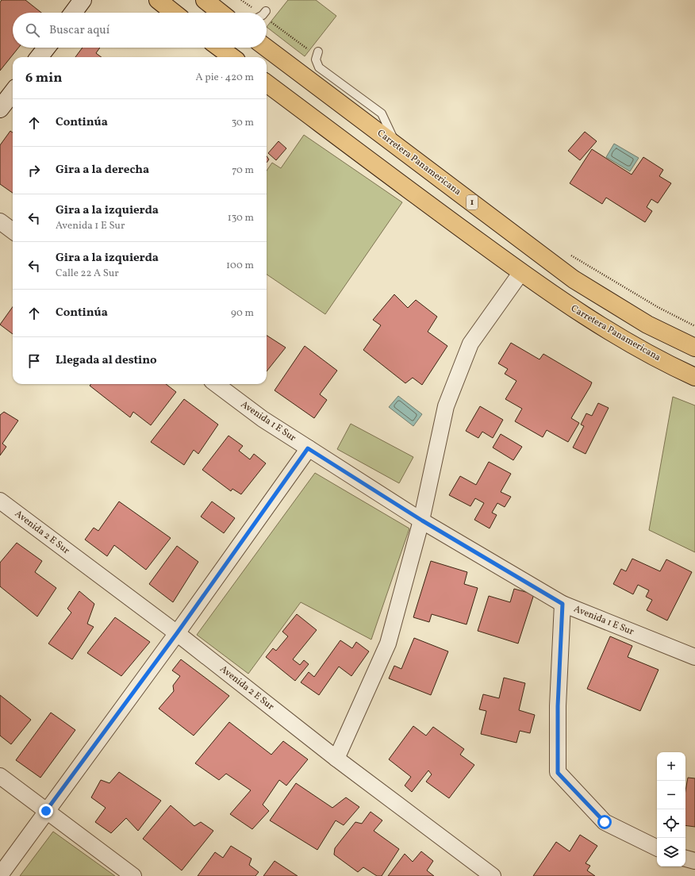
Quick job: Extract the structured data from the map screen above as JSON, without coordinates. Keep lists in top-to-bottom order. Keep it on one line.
{"streets":{"highway":["Carretera Panamericana","1"],"street":["Avenida 1 E Sur","Avenida 2 E Sur"]},"page":{"search":"Buscar aquí","heading":["6 min","A pie · 420 m"],"list":[["Continúa","30 m"],["Gira a la derecha","70 m"],["Gira a la izquierda","Avenida 1 E Sur","130 m"],["Gira a la izquierda","Calle 22 A Sur","100 m"],["Continúa","90 m"],"Llegada al destino"],"map_buttons":["+","−"]}}
